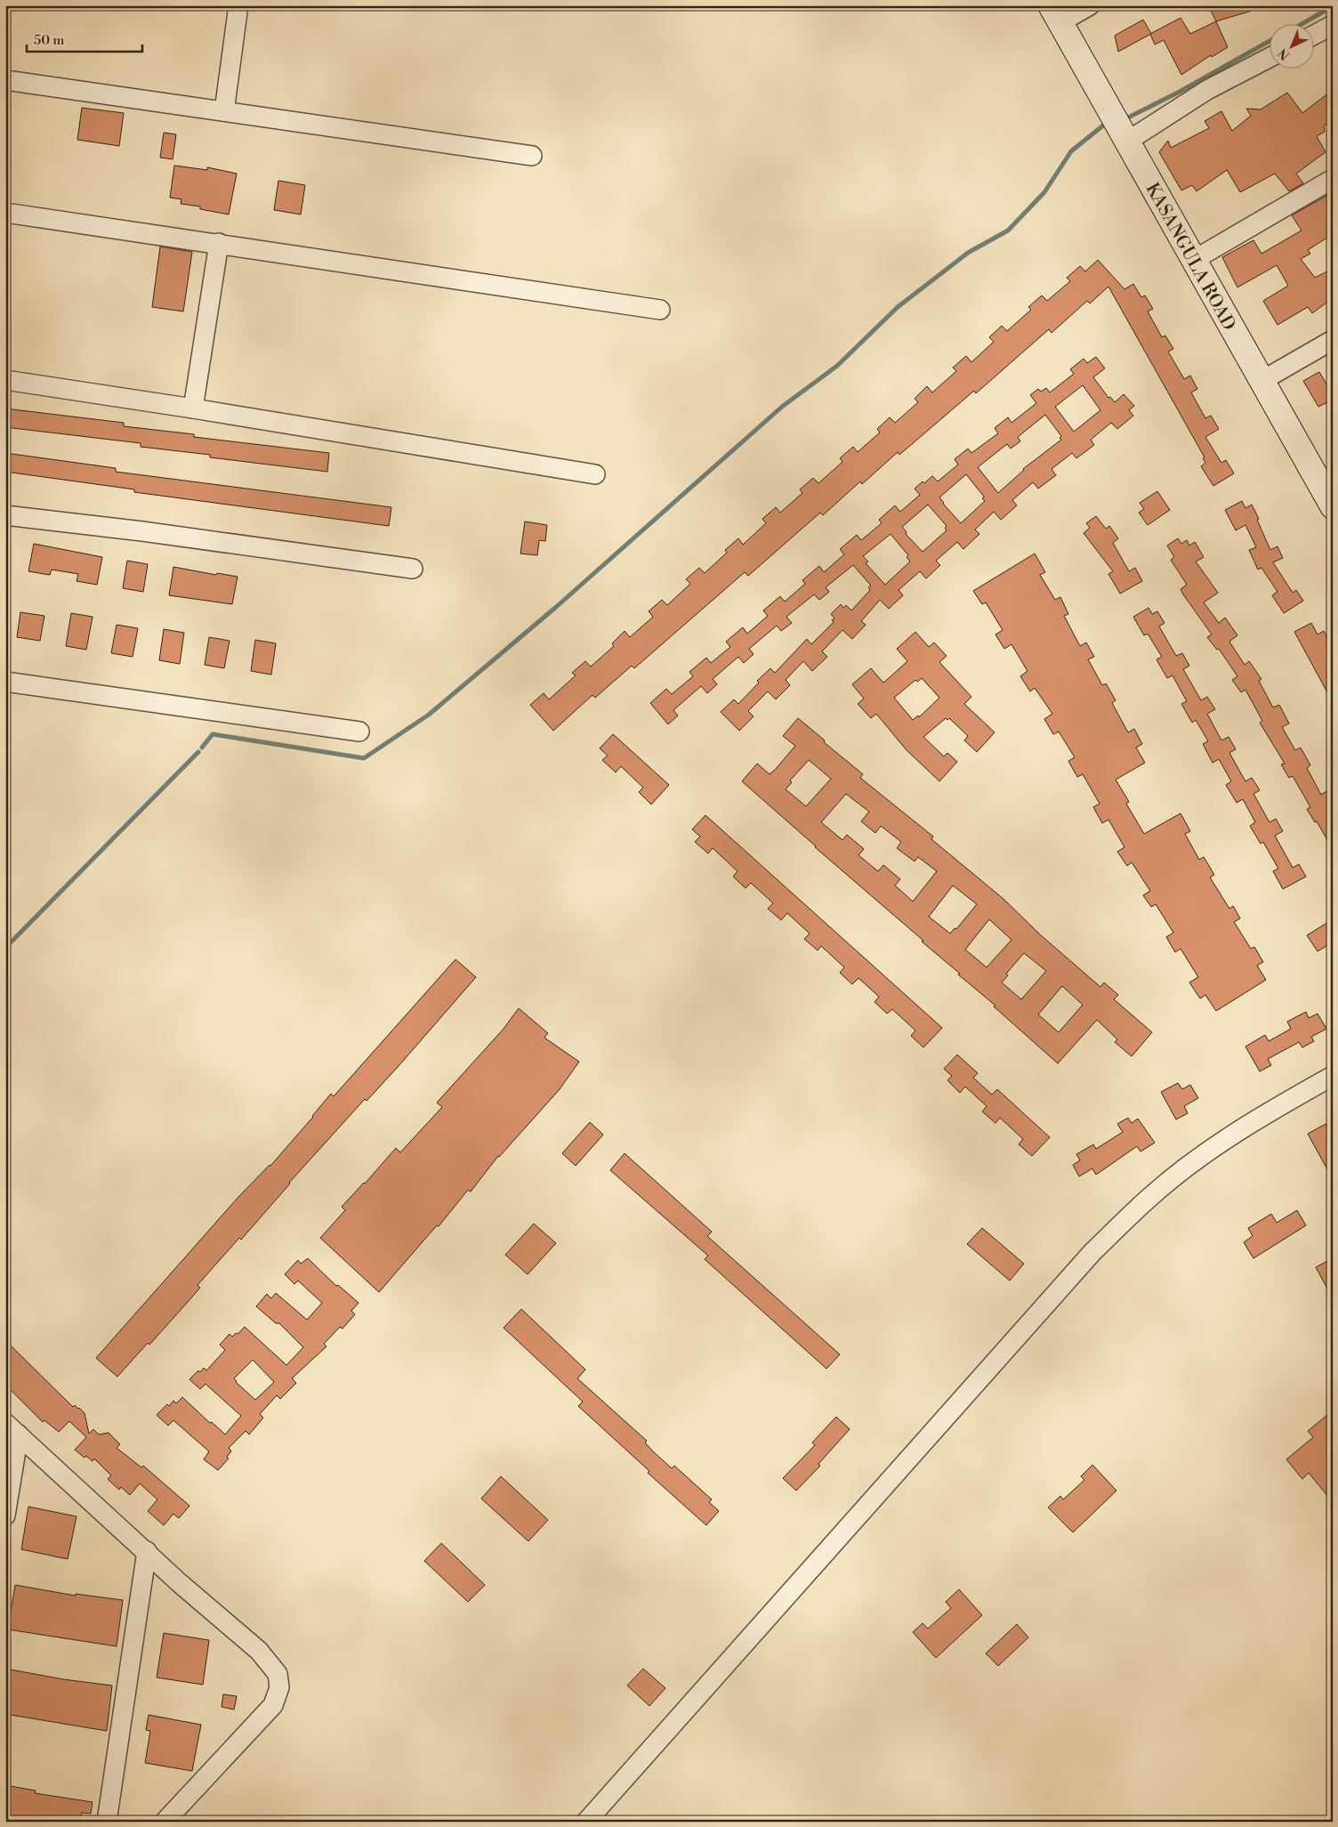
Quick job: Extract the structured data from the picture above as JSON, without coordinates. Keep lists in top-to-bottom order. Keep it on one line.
{"streets":{"main road":["KASANGULA ROAD"]},"scale_bar":"50 m","north":"bottom left"}
